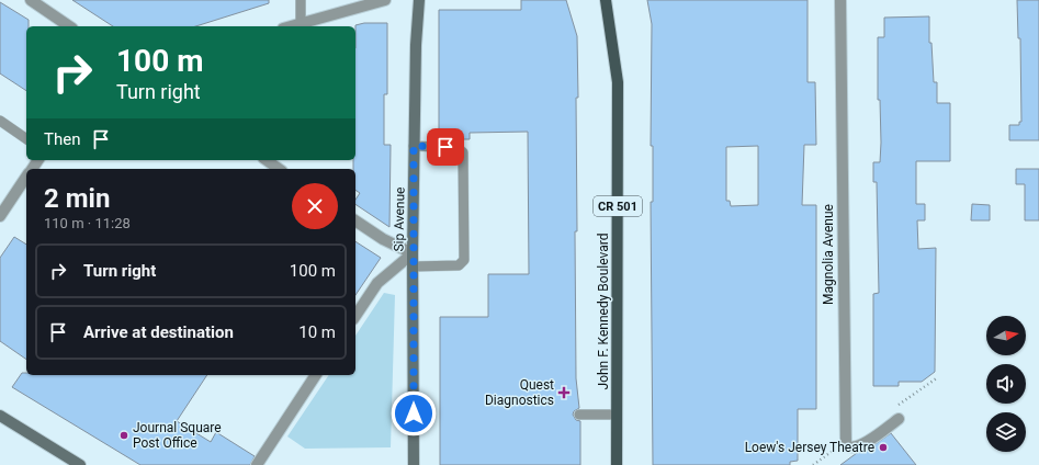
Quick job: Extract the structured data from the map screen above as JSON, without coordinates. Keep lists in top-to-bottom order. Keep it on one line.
{"streets":{"main road":["CR 501","John F. Kennedy Boulevard"],"street":["Sip Avenue","Magnolia Avenue"]},"places":{"health":["Quest Diagnostics"],"other":["Journal Square Post Office","Loew's Jersey Theatre"]},"north":"right","page":{"turn":["100 m","Turn right"],"then":"Then","heading":["2 min","110 m · 11:28"],"list":[{"name":"Turn right","value":"100 m"},{"name":"Arrive at destination","value":"10 m"}]}}
